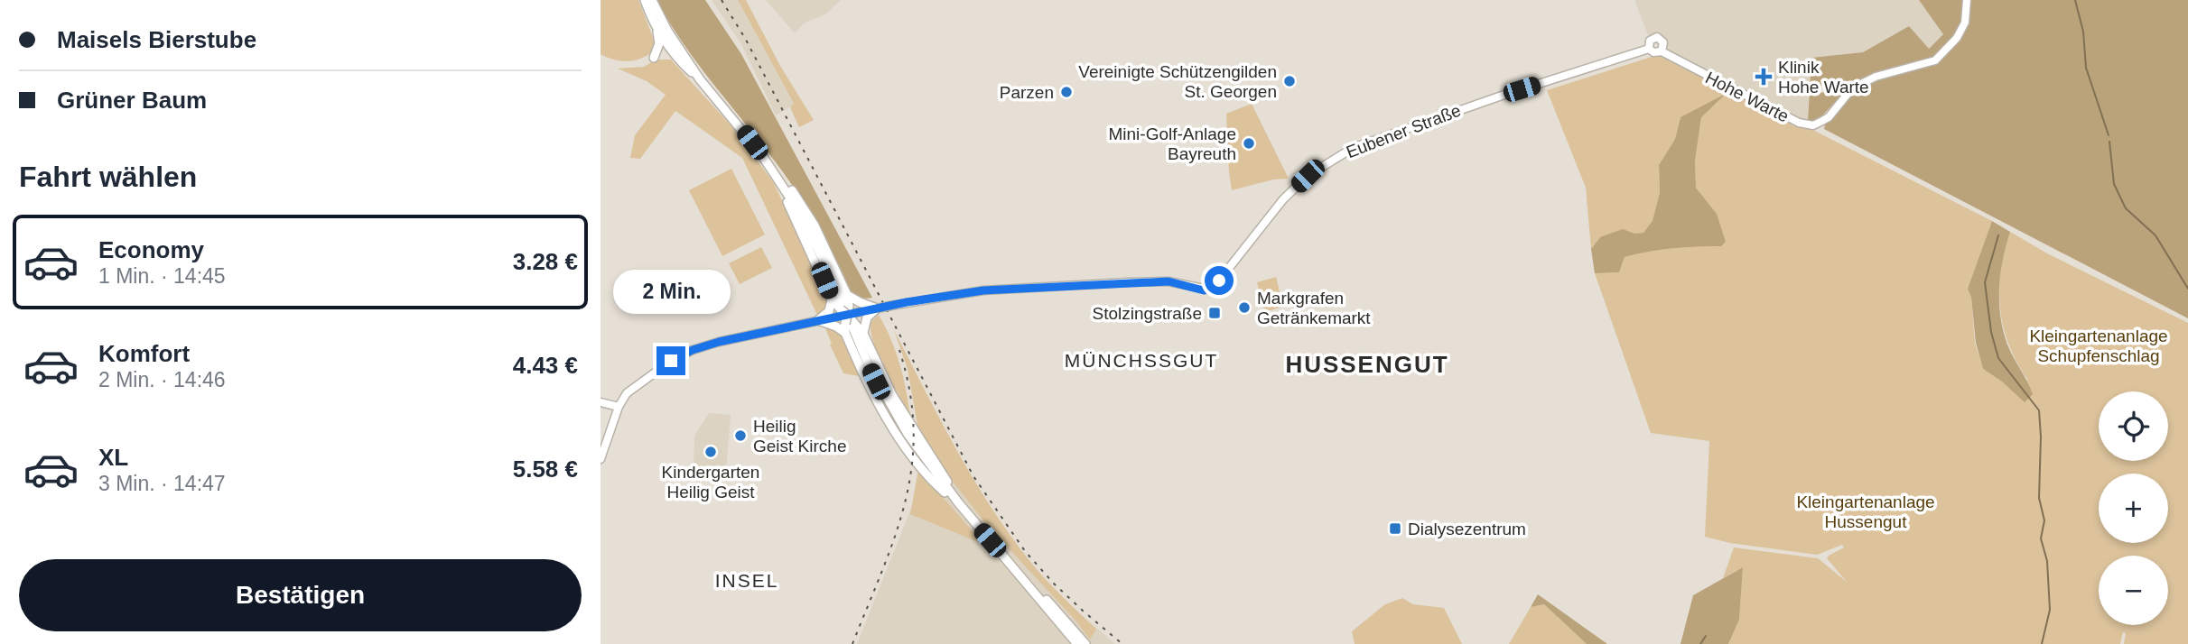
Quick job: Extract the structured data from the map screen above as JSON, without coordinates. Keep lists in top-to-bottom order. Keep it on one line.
{"streets":{"street":["Hohe Warte","Eubener Straße"]},"crossings":[["Hohe Warte","Eubener Straße"]],"districts":["MÜNCHSSGUT","HUSSENGUT","INSEL"],"parks":["Kleingartenanlage Schupfenschlag","Kleingartenanlage Hussengut"],"places":{"health":["Klinik Hohe Warte"],"other":["Vereinigte Schützengilden St. Georgen","Parzen","Mini-Golf-Anlage Bayreuth","Markgrafen Getränkemarkt","Heilig Geist Kirche","Kindergarten Heilig Geist"],"transit":["Stolzingstraße","Dialysezentrum"]},"page":{"banner":["Maisels Bierstube","Grüner Baum"],"heading":"Fahrt wählen","list":[{"name":"Economy","note":"1 Min. · 14:45","value":"3.28 €"},{"name":"Komfort","note":"2 Min. · 14:46","value":"4.43 €"},{"name":"XL","note":"3 Min. · 14:47","value":"5.58 €"}],"bubble":"2 Min.","map_buttons":["+","−"],"buttons":"Bestätigen"}}
